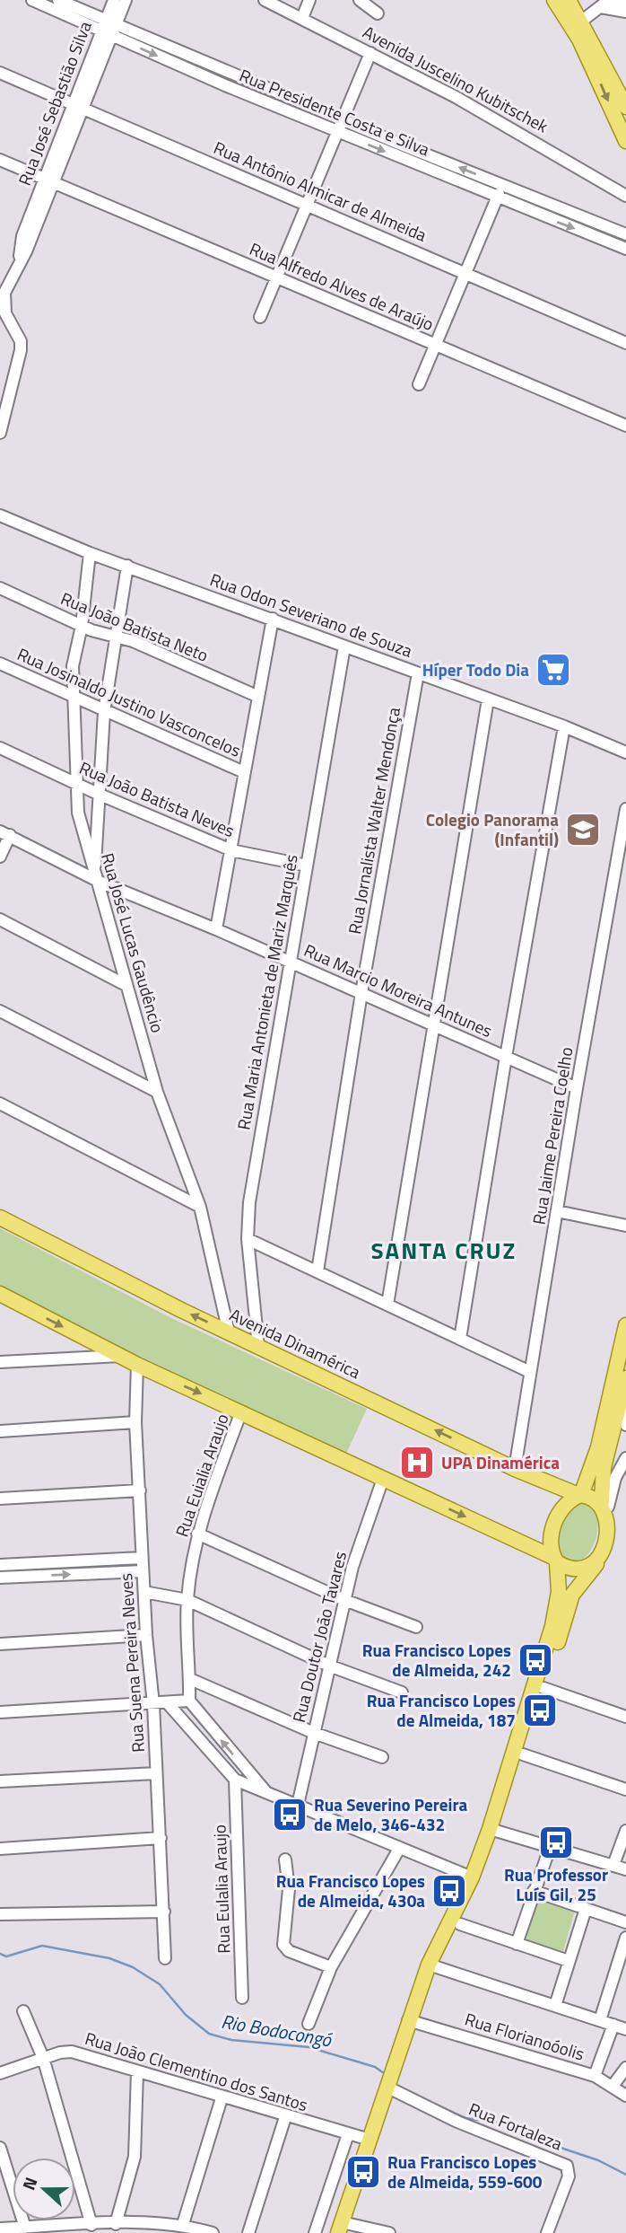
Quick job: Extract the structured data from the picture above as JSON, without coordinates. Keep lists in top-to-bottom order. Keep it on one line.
{"streets":{"main road":["Avenida Dinamérica"],"street":["Avenida Juscelino Kubitschek","Rua José Sebastião Silva","Rua Presidente Costa e Silva","Rua Antônio Almicar de Almeida","Rua Alfredo Alves de Araújo","Rua Odon Severiano de Souza","Rua João Batista Neto","Rua Josinaldo Justino Vasconcelos","Rua João Batista Neves","Rua Jornalista Walter Mendonça","Rua José Lucas Gaudêncio","Rua Marcio Moreira Antunes","Rua Maria Antonieta de Mariz Marquês","Rua Jaime Pereira Coelho","Rua Euialia Araujo","Rua Doutor João Tavares","Rua Suena Pereira Neves","Rua Eulalia Araujo","Rua Florianoóolis","Rua João Clementino dos Santos","Rua Fortaleza"]},"crossings":[["Rua José Sebastião Silva","Rua Presidente Costa e Silva"],["Rua José Sebastião Silva","Rua Antônio Almicar de Almeida"],["Rua José Sebastião Silva","Rua Alfredo Alves de Araújo"],["Rua Odon Severiano de Souza","Rua Jornalista Walter Mendonça"],["Rua Odon Severiano de Souza","Rua José Lucas Gaudêncio"],["Rua Odon Severiano de Souza","Rua Maria Antonieta de Mariz Marquês"],["Rua João Batista Neto","Rua José Lucas Gaudêncio"],["Rua Josinaldo Justino Vasconcelos","Rua José Lucas Gaudêncio"],["Rua João Batista Neves","Rua José Lucas Gaudêncio"],["Rua João Batista Neves","Rua Maria Antonieta de Mariz Marquês"],["Rua Jornalista Walter Mendonça","Rua Marcio Moreira Antunes"],["Rua José Lucas Gaudêncio","Rua Marcio Moreira Antunes"],["Rua José Lucas Gaudêncio","Avenida Dinamérica"],["Rua Marcio Moreira Antunes","Rua Maria Antonieta de Mariz Marquês"],["Rua Marcio Moreira Antunes","Rua Jaime Pereira Coelho"],["Rua Maria Antonieta de Mariz Marquês","Avenida Dinamérica"],["Rua Jaime Pereira Coelho","Avenida Dinamérica"]],"districts":["SANTA CRUZ"],"water":["Rio Bodocongó"],"places":{"supermarket":["Híper Todo Dia"],"school or university":["Colegio Panorama (Infantil)"],"hospital":["UPA Dinamérica"],"bus stop":["Rua Francisco Lopes de Almeida, 242","Rua Francisco Lopes de Almeida, 187","Rua Severino Pereira de Melo, 346-432","Rua Professor Luís Gil, 25","Rua Francisco Lopes de Almeida, 430a","Rua Francisco Lopes de Almeida, 559-600"]},"north":"left"}
